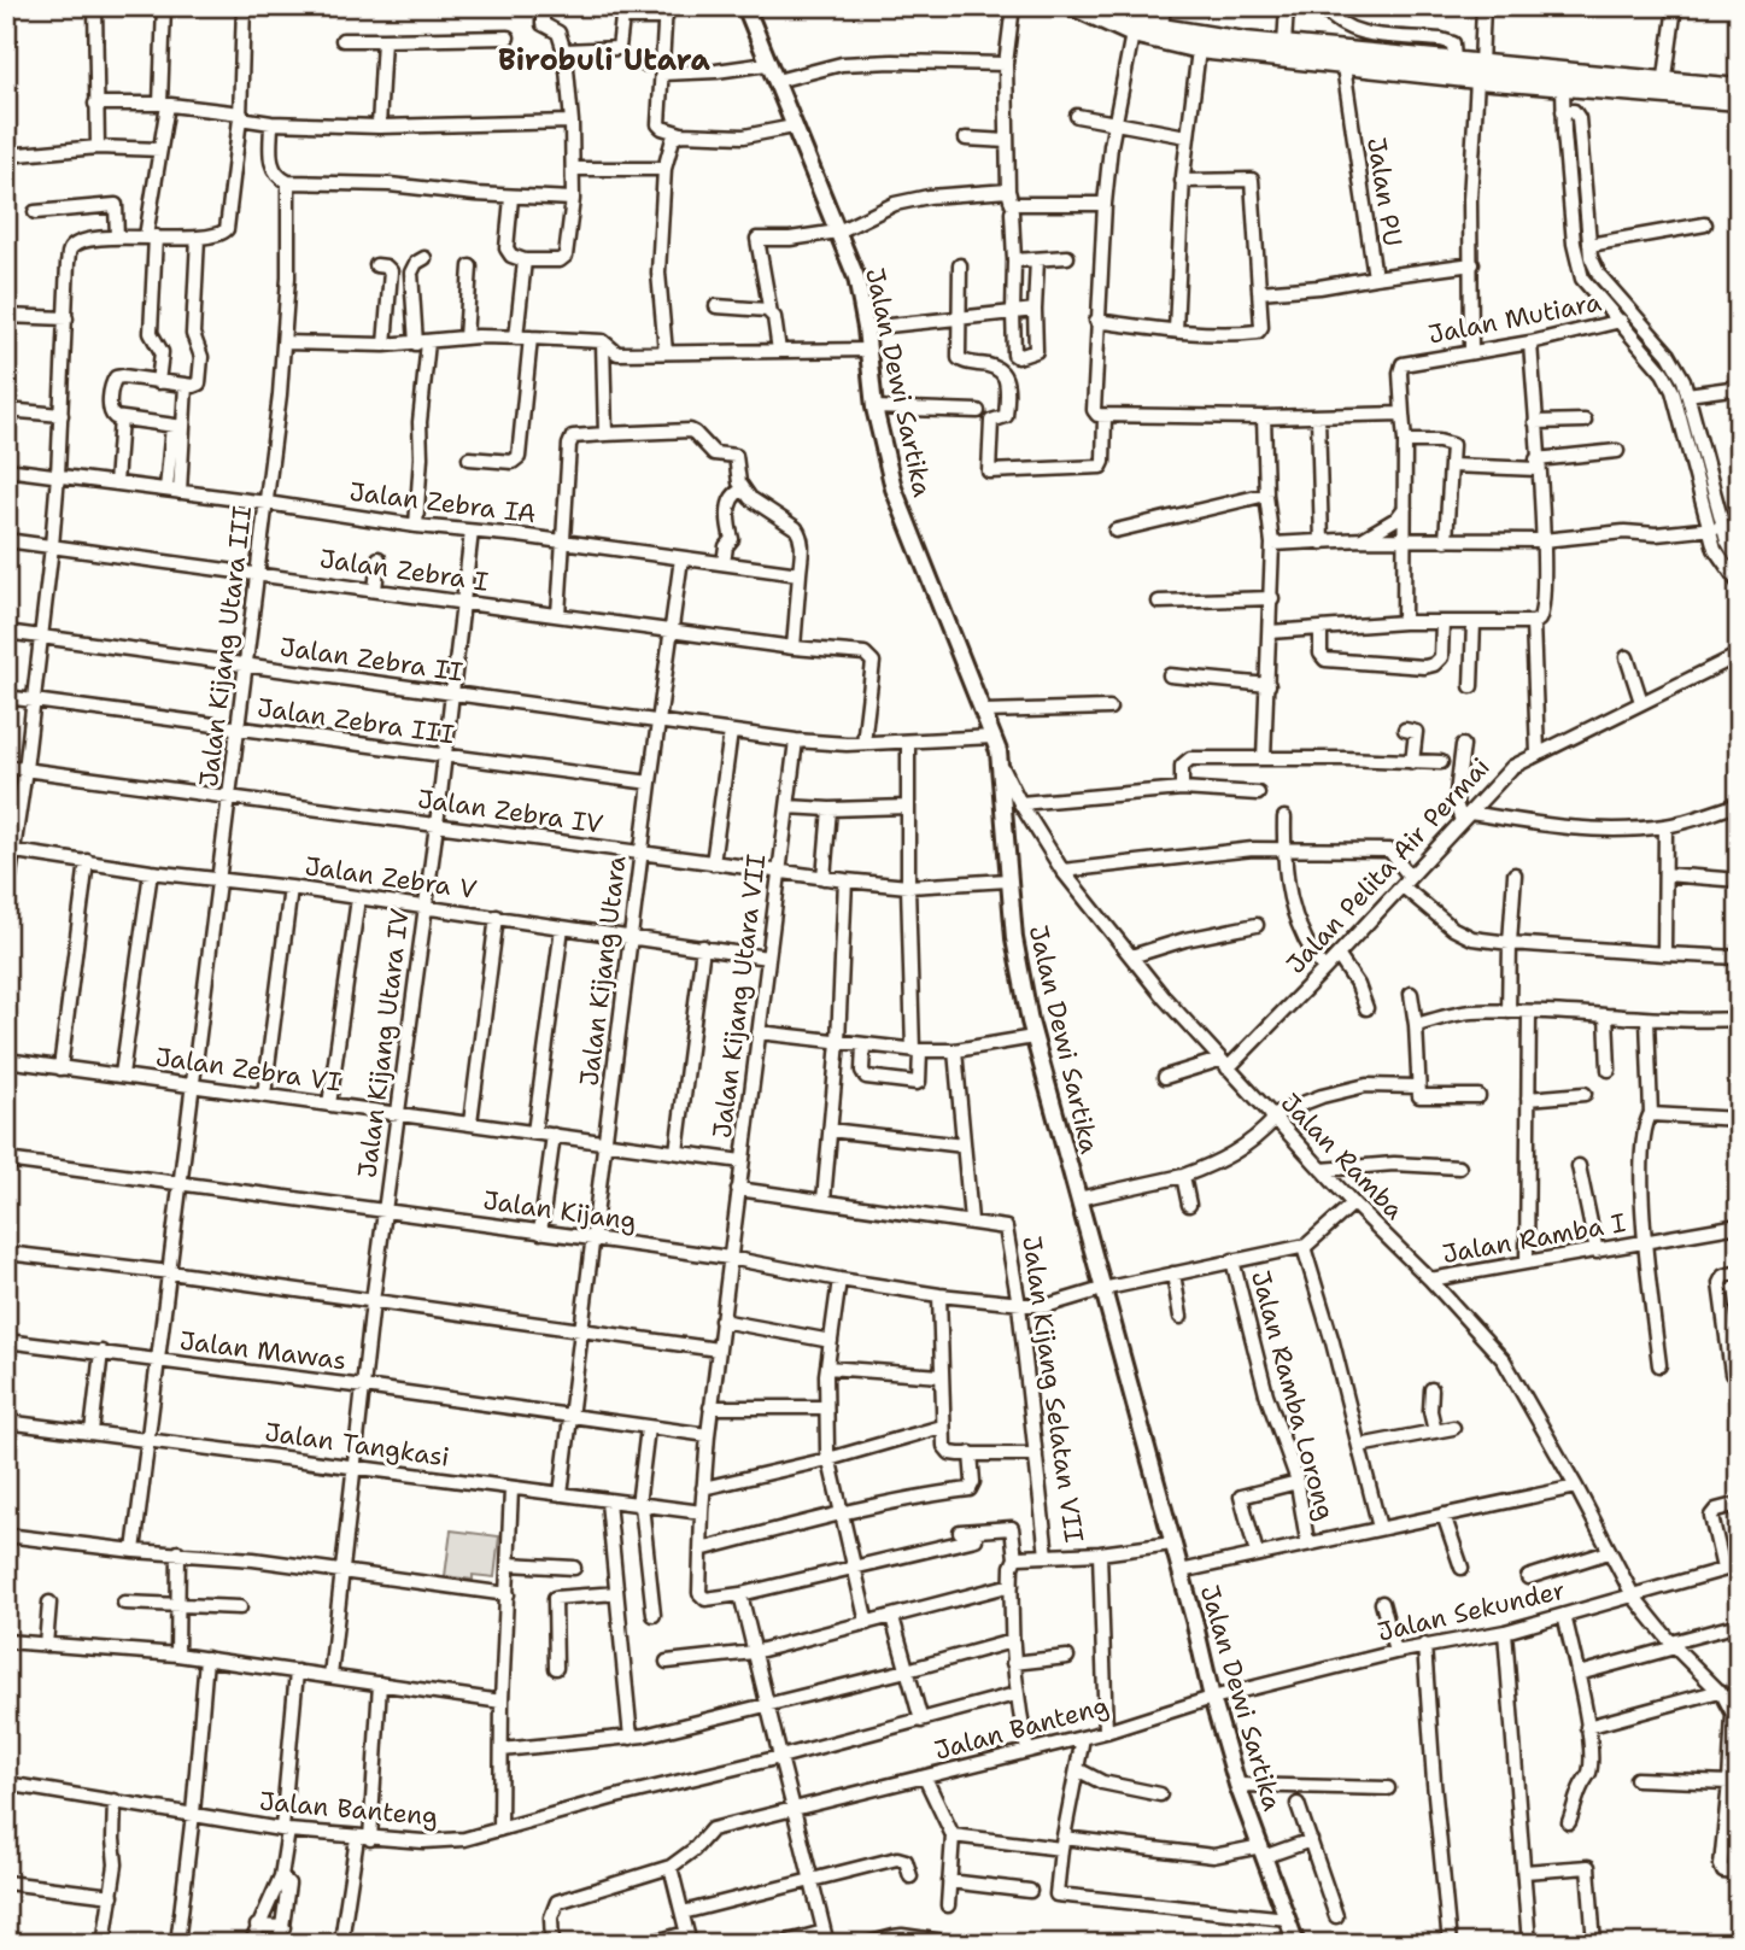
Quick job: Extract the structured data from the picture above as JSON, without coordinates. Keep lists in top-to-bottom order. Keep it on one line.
{"streets":{"main road":["Jalan Dewi Sartika"],"street":["Jalan PU","Jalan Mutiara","Jalan Zebra IA","Jalan Zebra I","Jalan Kijang Utara III","Jalan Zebra II","Jalan Zebra III","Jalan Zebra IV","Jalan Pelita Air Permai","Jalan Zebra V","Jalan Kijang Utara","Jalan Kijang Utara VII","Jalan Kijang Utara IV","Jalan Zebra VI","Jalan Ramba","Jalan Kijang","Jalan Ramba I","Jalan Mawas","Jalan Kijang Selatan VII","Jalan Ramba Lorong","Jalan Tangkasi","Jalan Sekunder","Jalan Banteng"]},"crossings":[["Jalan Dewi Sartika","Jalan Zebra II"],["Jalan Dewi Sartika","Jalan Zebra IV"],["Jalan Dewi Sartika","Jalan Ramba"],["Jalan Dewi Sartika","Jalan Kijang"],["Jalan Dewi Sartika","Jalan Kijang Selatan VII"],["Jalan Dewi Sartika","Jalan Ramba Lorong"],["Jalan Dewi Sartika","Jalan Sekunder"],["Jalan Dewi Sartika","Jalan Banteng"],["Jalan Zebra IA","Jalan Kijang Utara III"],["Jalan Zebra IA","Jalan Kijang Utara"],["Jalan Zebra IA","Jalan Kijang Utara IV"],["Jalan Zebra I","Jalan Kijang Utara III"],["Jalan Zebra I","Jalan Zebra II"],["Jalan Zebra I","Jalan Kijang Utara"],["Jalan Zebra I","Jalan Kijang Utara IV"],["Jalan Kijang Utara III","Jalan Zebra II"],["Jalan Kijang Utara III","Jalan Zebra III"],["Jalan Kijang Utara III","Jalan Zebra IV"],["Jalan Kijang Utara III","Jalan Zebra V"],["Jalan Kijang Utara III","Jalan Zebra VI"],["Jalan Kijang Utara III","Jalan Kijang"],["Jalan Kijang Utara III","Jalan Mawas"],["Jalan Zebra II","Jalan Kijang Utara"],["Jalan Zebra II","Jalan Kijang Utara VII"],["Jalan Zebra II","Jalan Kijang Utara IV"],["Jalan Zebra III","Jalan Kijang Utara"],["Jalan Zebra III","Jalan Kijang Utara IV"],["Jalan Zebra IV","Jalan Kijang Utara"],["Jalan Zebra IV","Jalan Kijang Utara VII"],["Jalan Zebra IV","Jalan Kijang Utara IV"],["Jalan Pelita Air Permai","Jalan Ramba"],["Jalan Zebra V","Jalan Kijang Utara"],["Jalan Zebra V","Jalan Kijang Utara VII"],["Jalan Zebra V","Jalan Kijang Utara IV"],["Jalan Zebra V","Jalan Zebra VI"],["Jalan Kijang Utara","Jalan Zebra VI"],["Jalan Kijang Utara","Jalan Kijang"],["Jalan Kijang Utara VII","Jalan Zebra VI"],["Jalan Kijang Utara VII","Jalan Kijang"],["Jalan Kijang Utara VII","Jalan Mawas"],["Jalan Kijang Utara VII","Jalan Kijang Selatan VII"],["Jalan Kijang Utara VII","Jalan Tangkasi"],["Jalan Kijang Utara IV","Jalan Zebra VI"],["Jalan Kijang Utara IV","Jalan Kijang"],["Jalan Kijang Utara IV","Jalan Mawas"],["Jalan Ramba","Jalan Ramba I"],["Jalan Ramba","Jalan Ramba Lorong"],["Jalan Ramba","Jalan Sekunder"],["Jalan Kijang","Jalan Mawas"],["Jalan Kijang","Jalan Kijang Selatan VII"],["Jalan Kijang","Jalan Ramba Lorong"],["Jalan Mawas","Jalan Tangkasi"],["Jalan Sekunder","Jalan Banteng"]],"districts":["Birobuli Utara"]}
